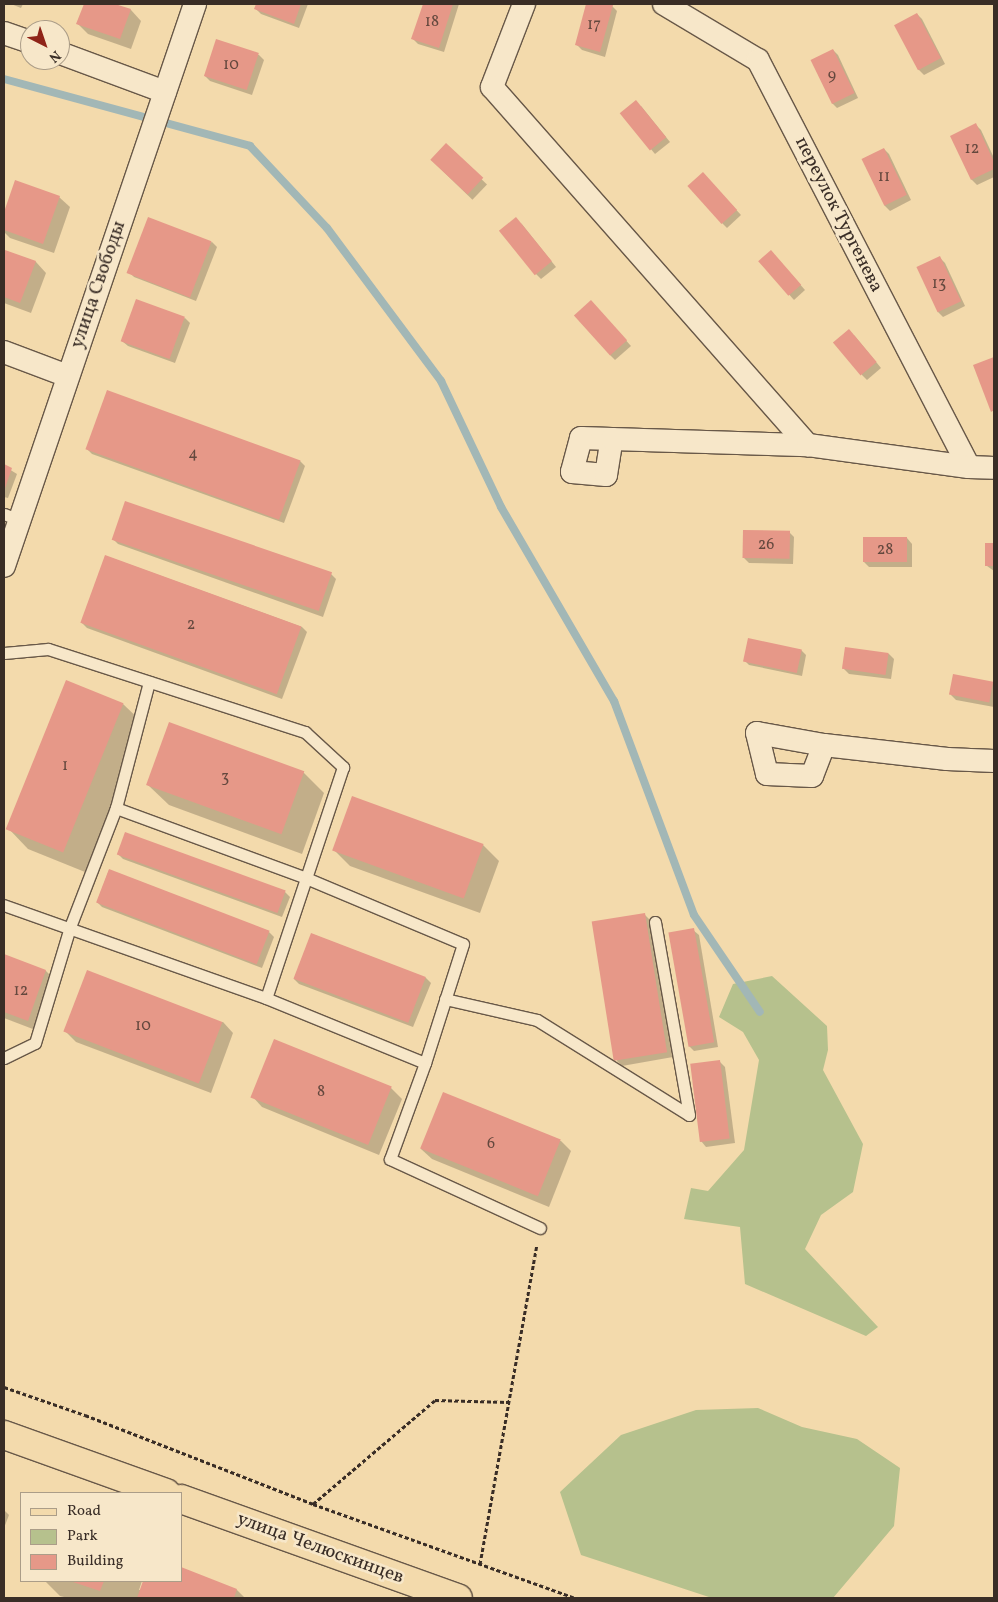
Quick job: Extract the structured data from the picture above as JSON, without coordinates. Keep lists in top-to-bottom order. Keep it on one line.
{"streets":{"main road":["улица Челюскинцев"],"street":["переулок Тургенева","улица Свободы"]},"house_numbers":["18","17","10","9","12","11","13","4","26","28","2","1","3","12","10","8","6"],"legend":["Road","Park","Building"],"north":"bottom right"}
